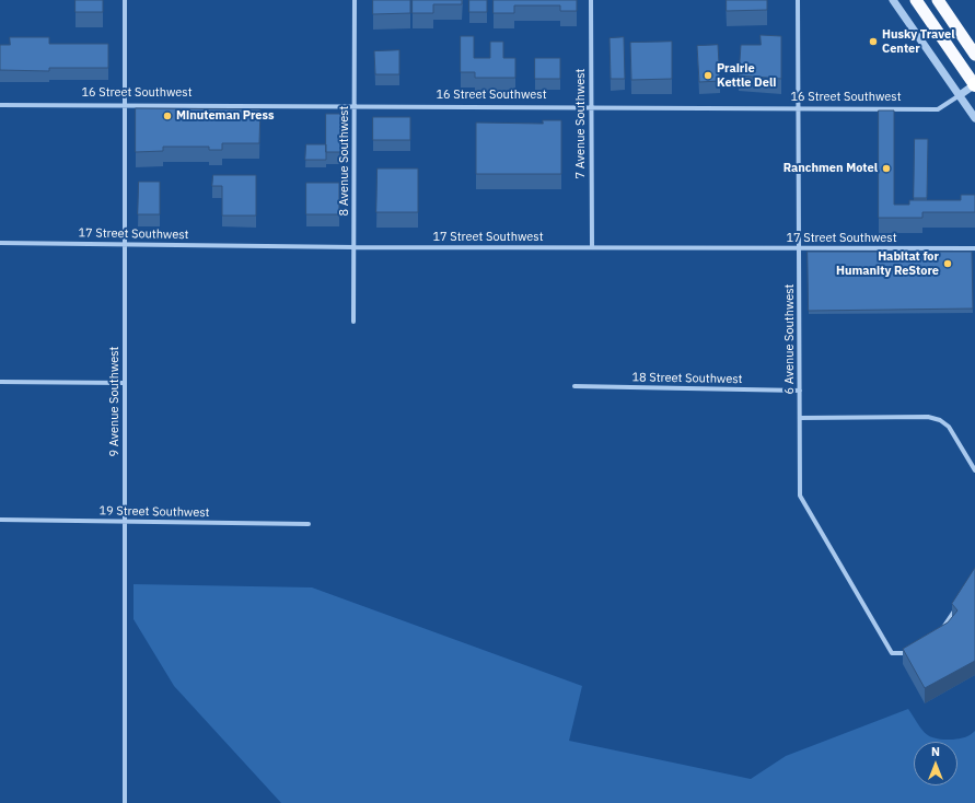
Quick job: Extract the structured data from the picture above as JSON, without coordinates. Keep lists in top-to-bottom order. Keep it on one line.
{"streets":{"street":["16 Street Southwest","7 Avenue Southwest","8 Avenue Southwest","17 Street Southwest","6 Avenue Southwest","18 Street Southwest","9 Avenue Southwest","19 Street Southwest"]},"crossings":[["16 Street Southwest","7 Avenue Southwest"],["16 Street Southwest","8 Avenue Southwest"],["16 Street Southwest","6 Avenue Southwest"],["16 Street Southwest","9 Avenue Southwest"],["7 Avenue Southwest","17 Street Southwest"],["8 Avenue Southwest","17 Street Southwest"],["17 Street Southwest","6 Avenue Southwest"],["17 Street Southwest","9 Avenue Southwest"],["6 Avenue Southwest","18 Street Southwest"],["9 Avenue Southwest","19 Street Southwest"]],"places":["Husky Travel Center","Prairie Kettle Deli","Minuteman Press","Ranchmen Motel","Habitat for Humanity ReStore"],"north":"top"}
